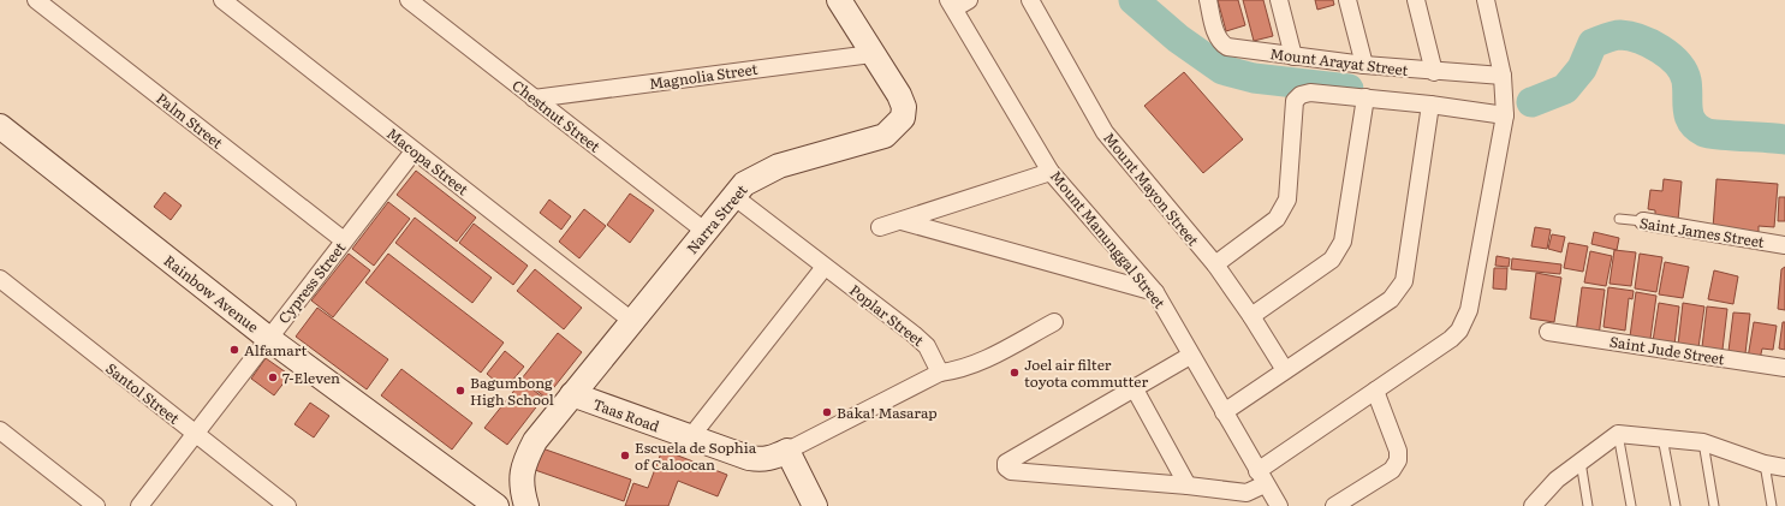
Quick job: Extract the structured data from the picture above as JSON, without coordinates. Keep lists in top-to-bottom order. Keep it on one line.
{"streets":{"street":["Mount Arayat Street","Magnolia Street","Chestnut Street","Palm Street","Macopa Street","Mount Mayon Street","Narra Street","Saint James Street","Mount Manunggal Street","Cypress Street","Rainbow Avenue","Poplar Street","Saint Jude Street","Santol Street","Taas Road"]},"crossings":[["Magnolia Street","Chestnut Street"],["Magnolia Street","Narra Street"],["Chestnut Street","Narra Street"],["Palm Street","Cypress Street"],["Macopa Street","Narra Street"],["Macopa Street","Cypress Street"],["Narra Street","Poplar Street"],["Narra Street","Taas Road"],["Cypress Street","Rainbow Avenue"],["Cypress Street","Santol Street"]],"places":["Alfamart","Joel air filter toyota commutter","7-Eleven","Bagumbong High School","Baka! Masarap","Escuela de Sophia of Caloocan"]}
